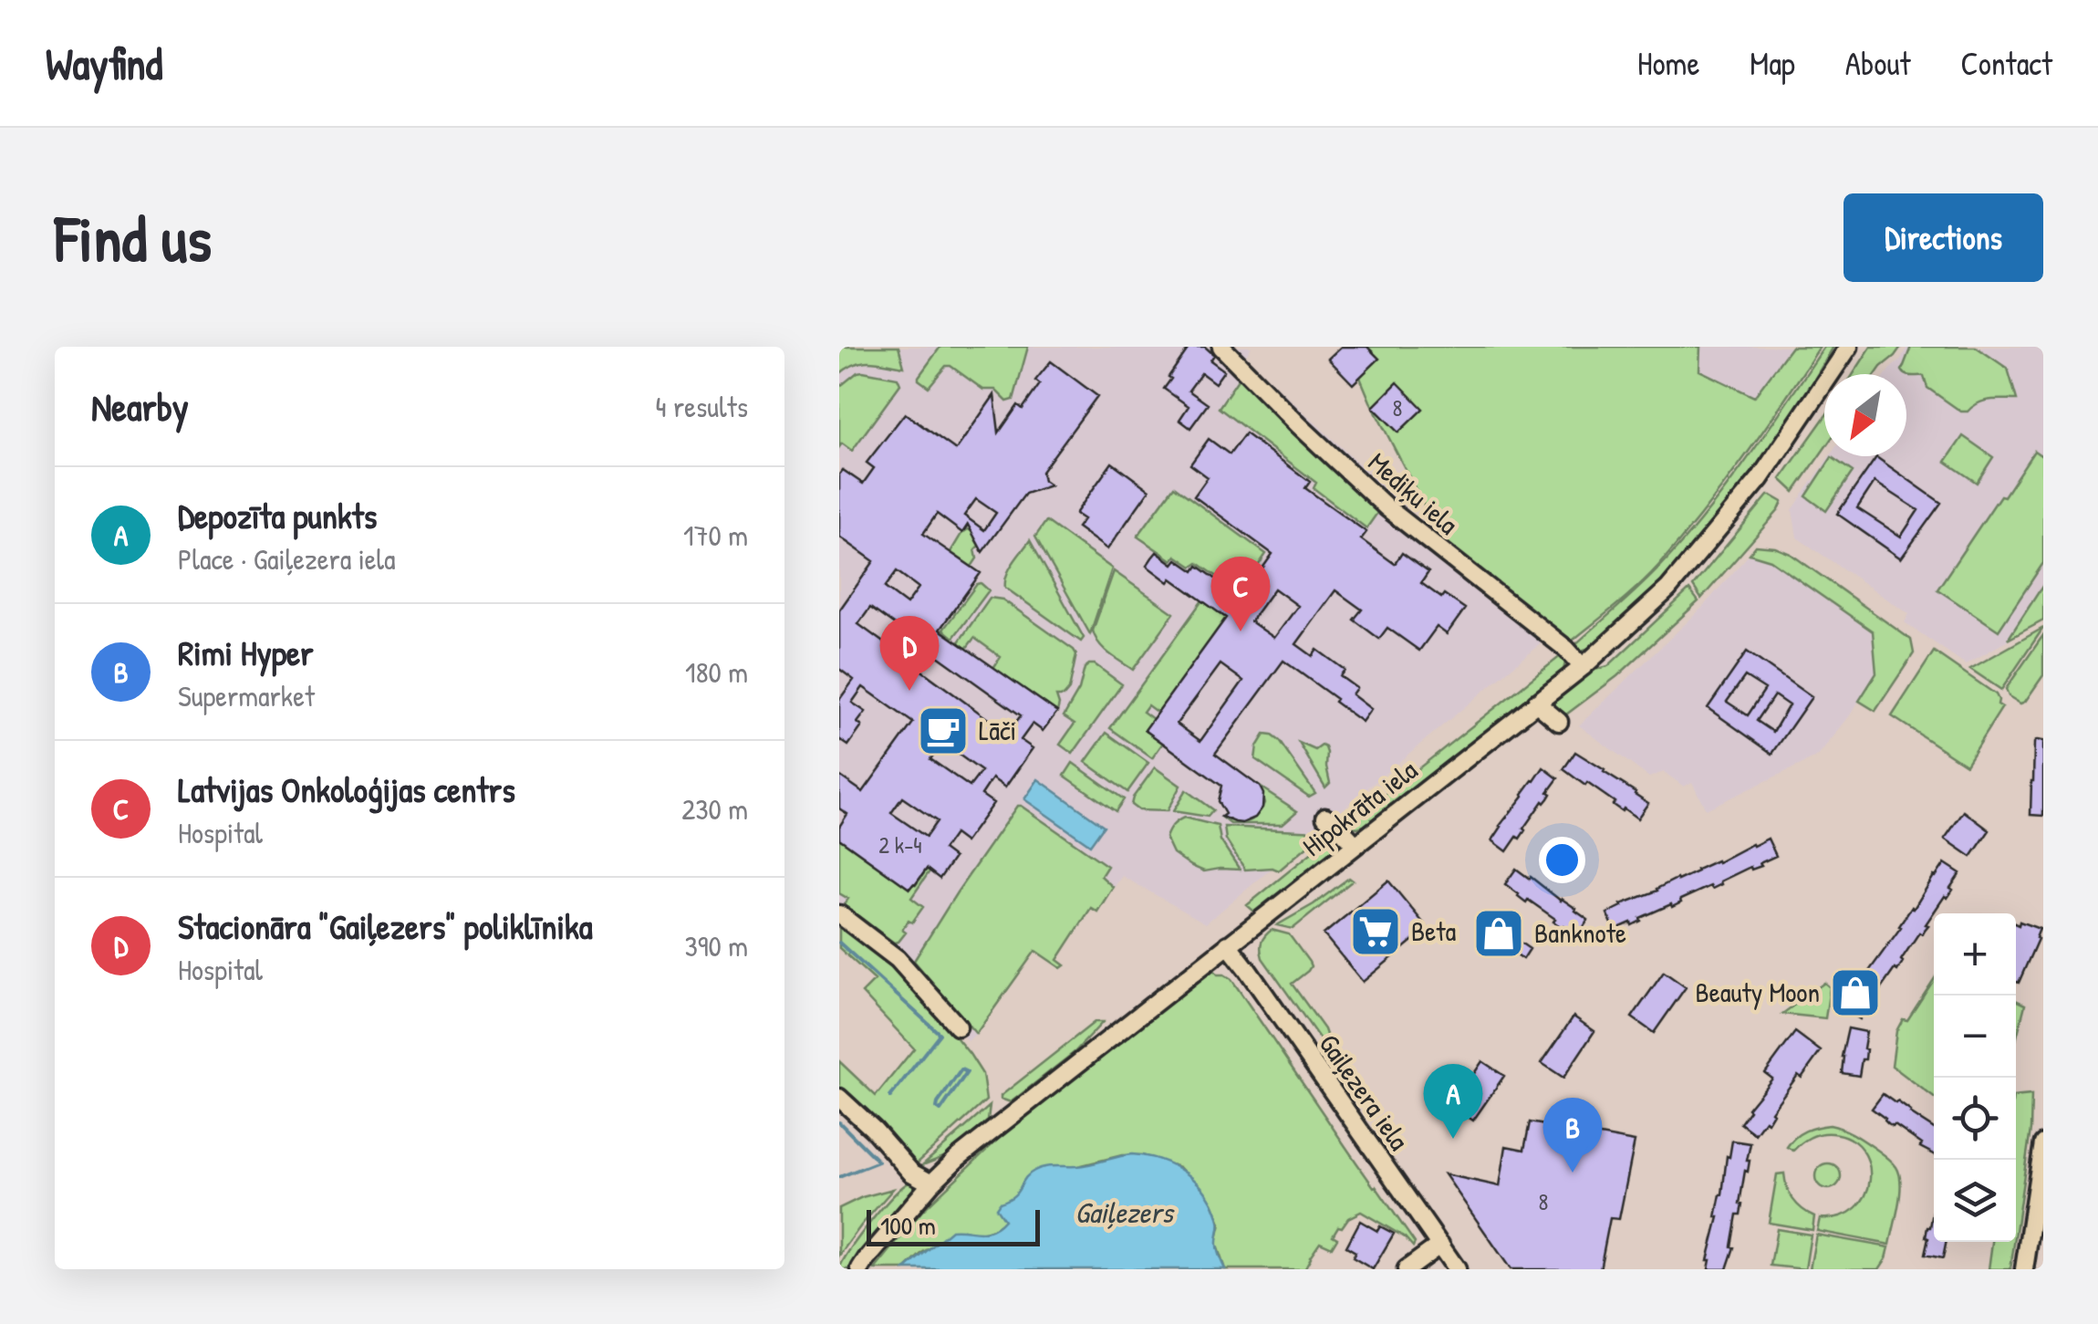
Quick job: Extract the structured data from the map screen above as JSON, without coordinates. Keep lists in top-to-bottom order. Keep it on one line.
{"streets":{"street":["Mediķu iela","Hipokrāta iela","Gaiļezera iela"]},"crossings":[["Mediķu iela","Hipokrāta iela"],["Hipokrāta iela","Gaiļezera iela"]],"water":["Gaiļezers"],"places":{"cafe":["Lāči"],"supermarket":["Beta"],"shop":["Banknote","Beauty Moon"]},"house_numbers":["8","2 k-4","8"],"scale_bar":"100 m","north":"bottom left","page":{"header":"Wayfind","nav":["Home","Map","About","Contact"],"buttons":"Directions","title":"Find us","heading":["Nearby","4 results"],"list":[{"mark":"A","name":"Depozīta punkts","note":"Place · Gaiļezera iela","value":"170 m"},{"mark":"B","name":"Rimi Hyper","note":"Supermarket","value":"180 m"},{"mark":"C","name":"Latvijas Onkoloģijas centrs","note":"Hospital","value":"230 m"},{"mark":"D","name":"Stacionāra \"Gaiļezers\" poliklīnika","note":"Hospital","value":"390 m"}],"pins":["C","D","A","B"],"map_buttons":["+","−"],"scale":"100 m"}}
